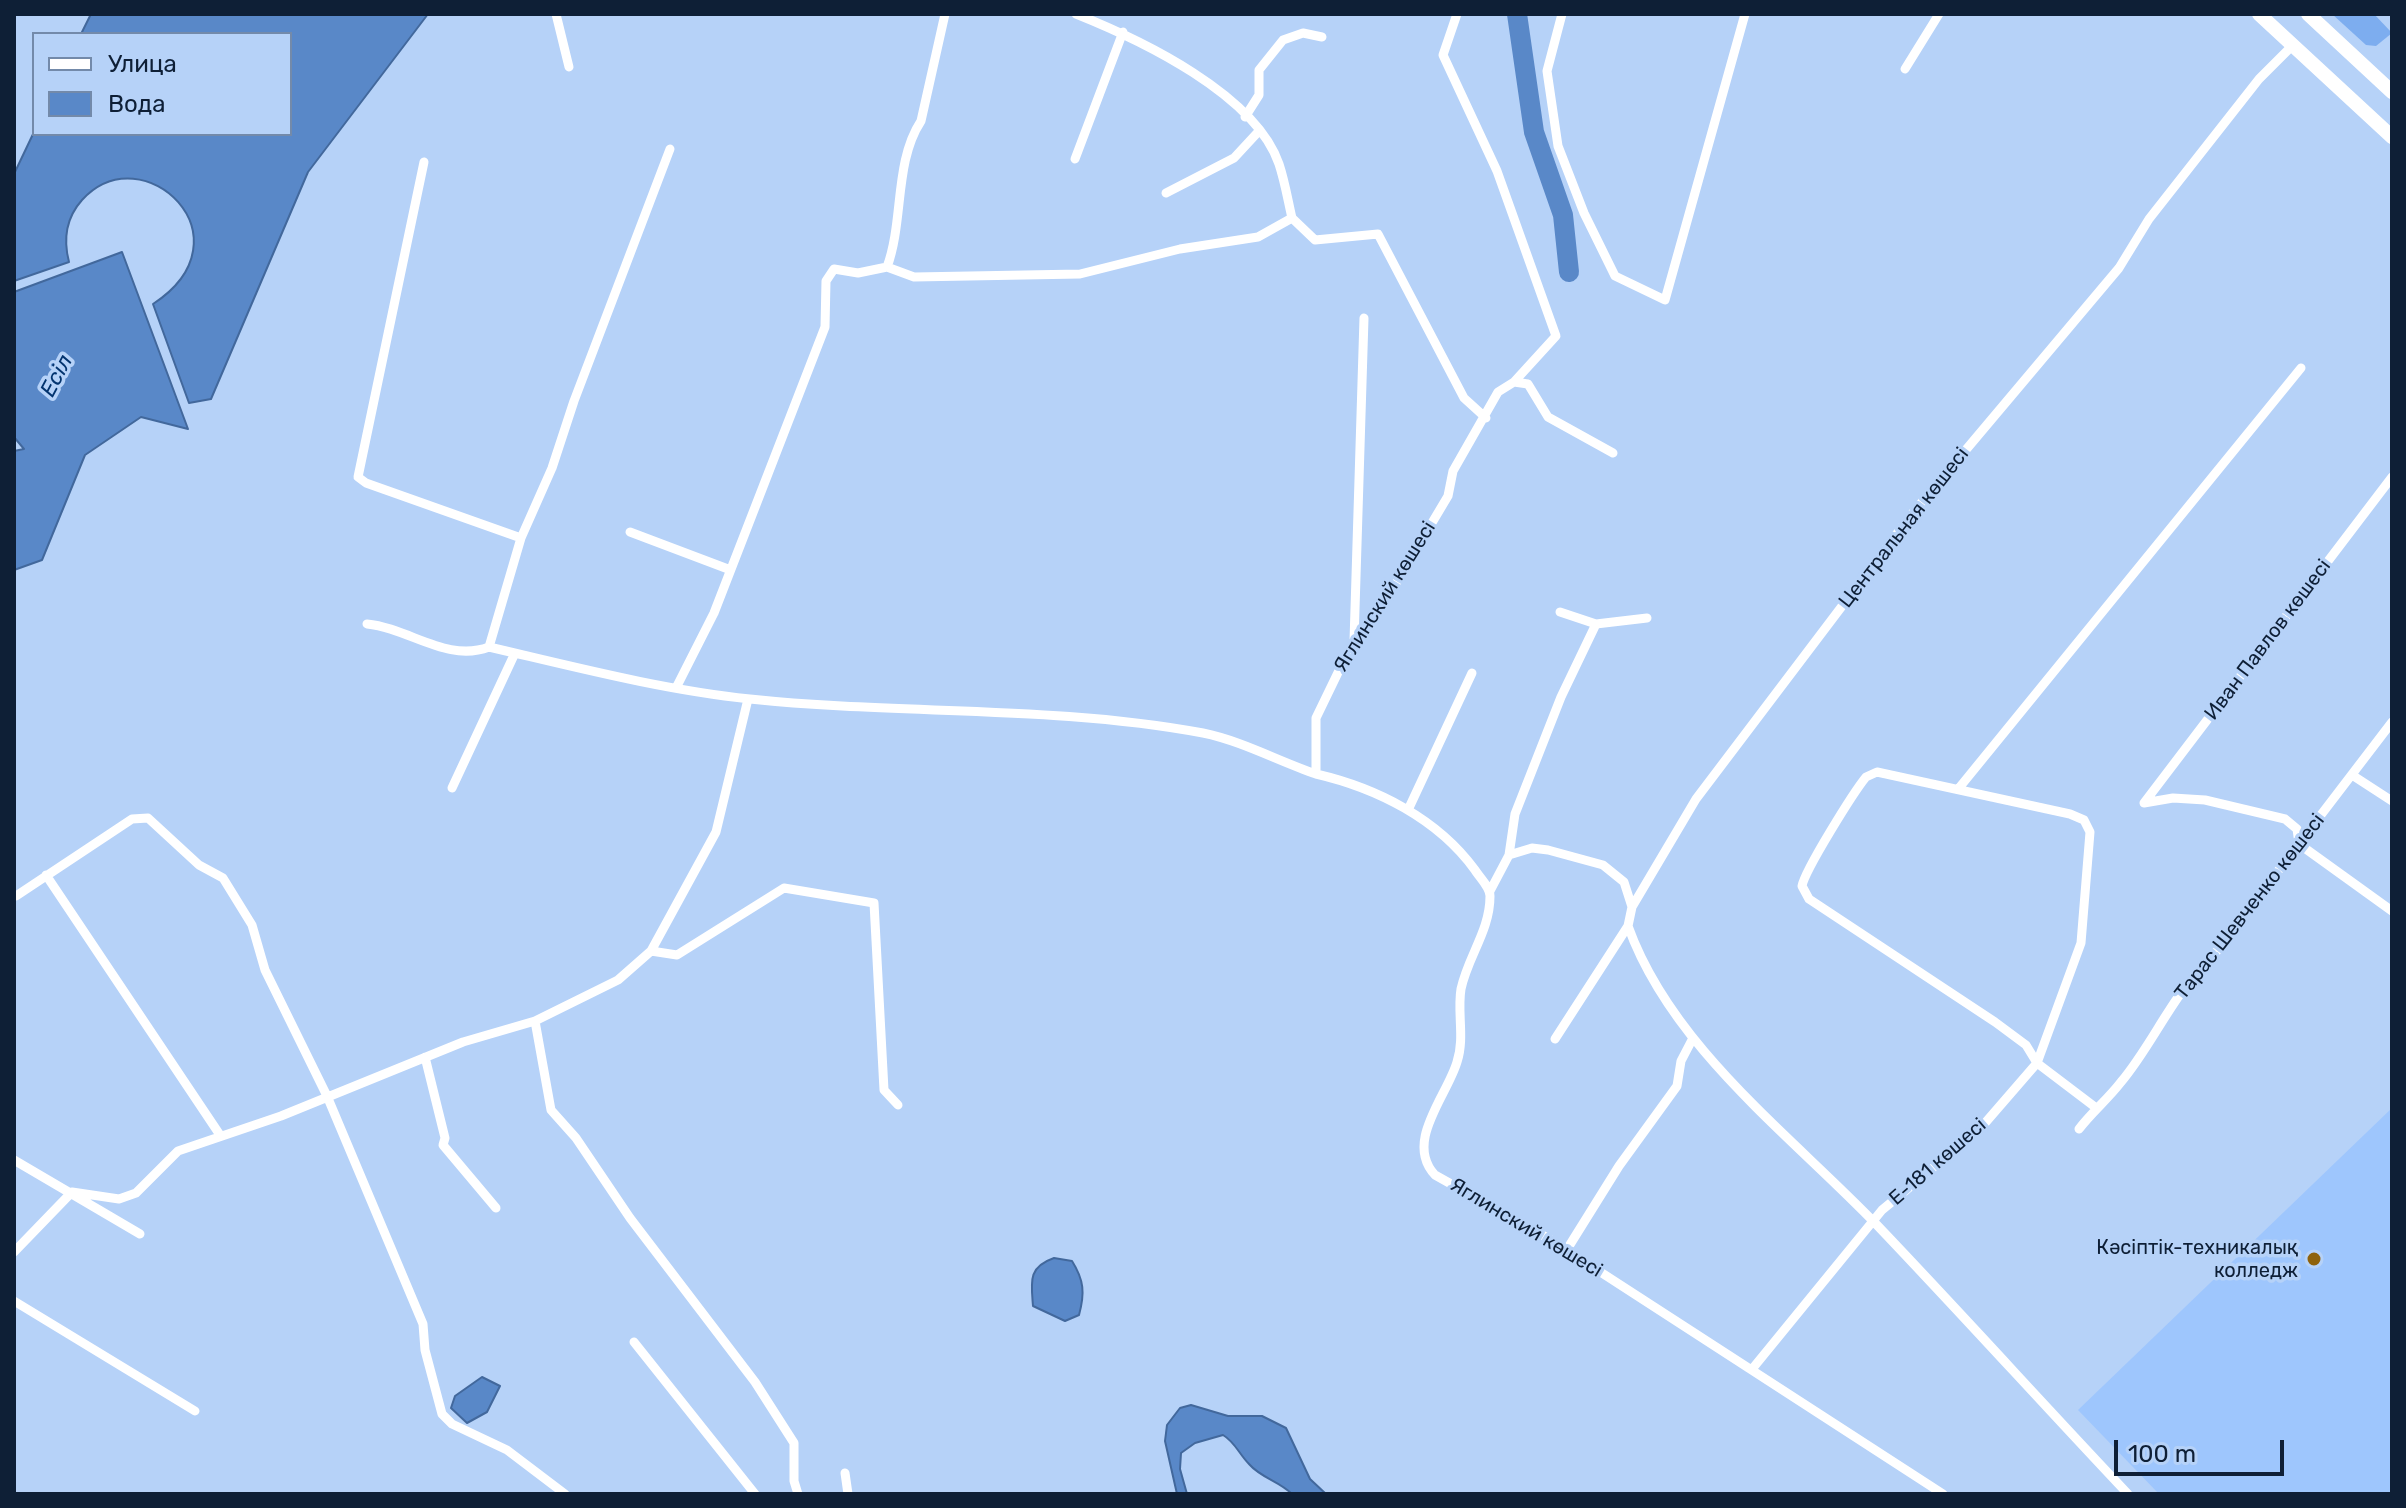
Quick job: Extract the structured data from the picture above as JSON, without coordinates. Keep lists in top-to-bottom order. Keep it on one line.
{"streets":{"street":["Центральная көшесі","Яглинский көшесі","Иван Павлов көшесі","Тарас Шевченко көшесі","Е-181 көшесі"]},"crossings":[["Яглинский көшесі","Е-181 көшесі"],["Иван Павлов көшесі","Тарас Шевченко көшесі"]],"water":["Есіл"],"places":["Кәсіптік-техникалық колледж"],"legend":["Улица","Вода"],"scale_bar":"100 m"}
